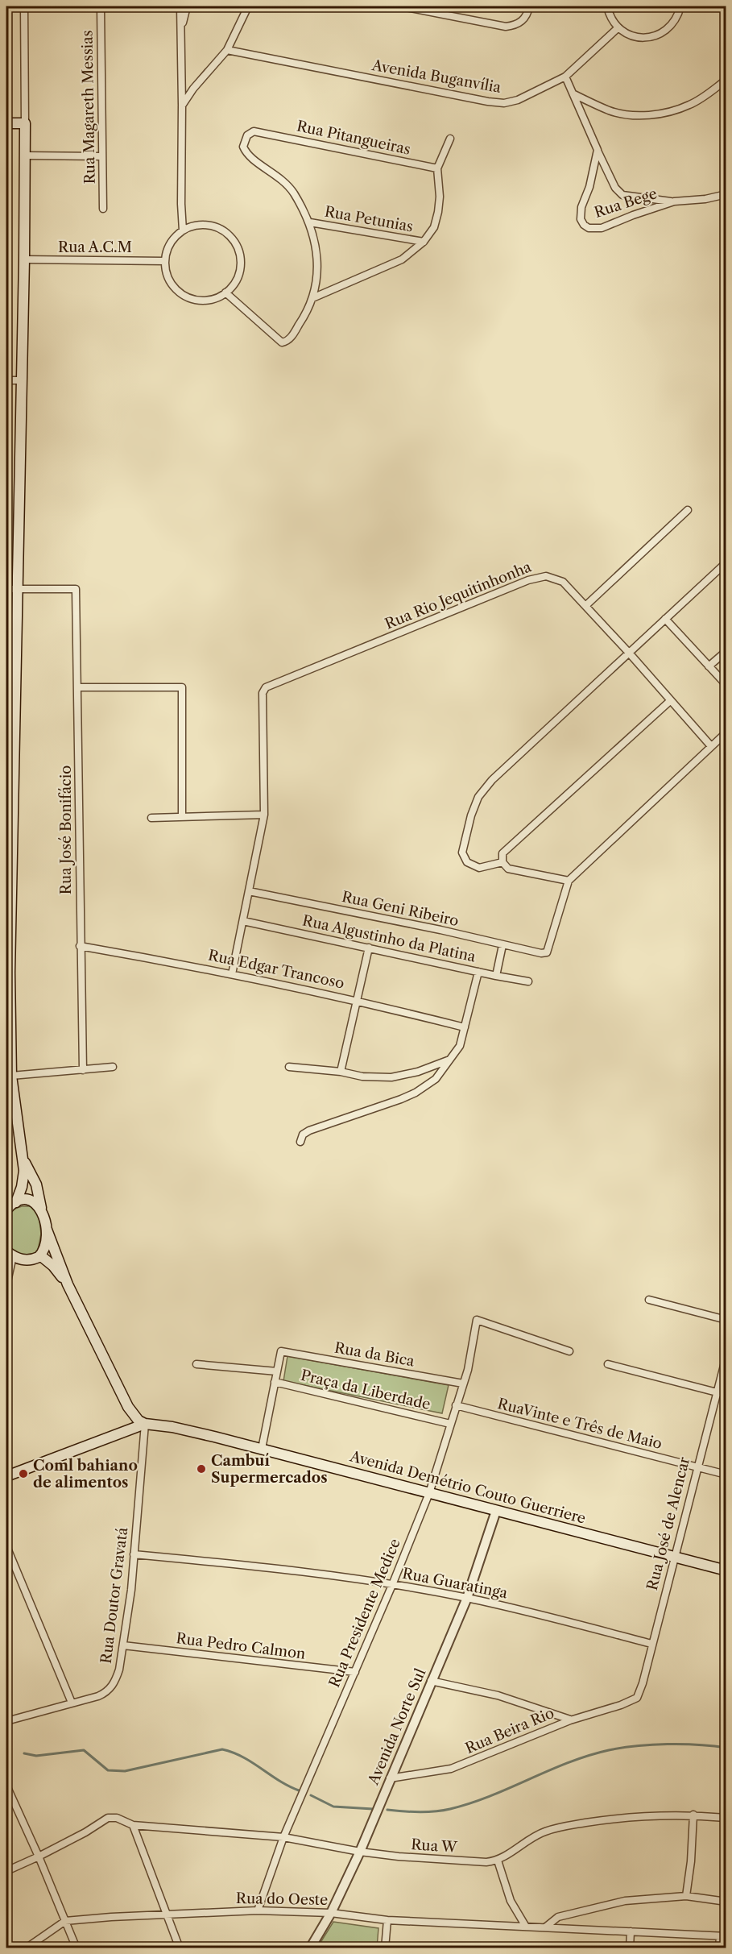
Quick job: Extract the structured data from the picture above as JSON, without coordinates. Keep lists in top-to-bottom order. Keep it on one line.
{"streets":{"main road":["Avenida Demétrio Couto Guerriere"],"street":["Avenida Buganvília","Rua Magareth Messias","Rua Pitangueiras","Rua Bege","Rua Petunias","Rua A.C.M","Rua Rio Jequitinhonha","Rua José Bonifácio","Rua Geni Ribeiro","Rua Algustinho da Platina","Rua Edgar Trancoso","Rua da Bica","Praça da Liberdade","RuaVinte e Três de Maio","Rua José de Alencar","Rua Guaratinga","Rua Doutor Gravatá","Rua Presidente Medice","Rua Pedro Calmon","Avenida Norte Sul","Rua Beira Rio","Rua W","Rua do Oeste"]},"crossings":[["Rua Pitangueiras","Rua Petunias"],["Rua José Bonifácio","Rua Edgar Trancoso"],["Rua da Bica","Rua Presidente Medice"],["Praça da Liberdade","Rua Presidente Medice"],["RuaVinte e Três de Maio","Rua José de Alencar"],["RuaVinte e Três de Maio","Rua Presidente Medice"],["Avenida Demétrio Couto Guerriere","Rua José de Alencar"],["Avenida Demétrio Couto Guerriere","Rua Doutor Gravatá"],["Avenida Demétrio Couto Guerriere","Rua Presidente Medice"],["Avenida Demétrio Couto Guerriere","Avenida Norte Sul"],["Rua José de Alencar","Rua Guaratinga"],["Rua José de Alencar","Rua Beira Rio"],["Rua Guaratinga","Rua Doutor Gravatá"],["Rua Guaratinga","Rua Presidente Medice"],["Rua Guaratinga","Avenida Norte Sul"],["Rua Doutor Gravatá","Rua Pedro Calmon"],["Rua Presidente Medice","Rua Pedro Calmon"],["Rua Presidente Medice","Rua W"],["Rua Presidente Medice","Rua do Oeste"],["Avenida Norte Sul","Rua Beira Rio"],["Avenida Norte Sul","Rua W"],["Avenida Norte Sul","Rua do Oeste"]],"places":["Cambuí Supermercados","Coml bahiano de alimentos"]}
